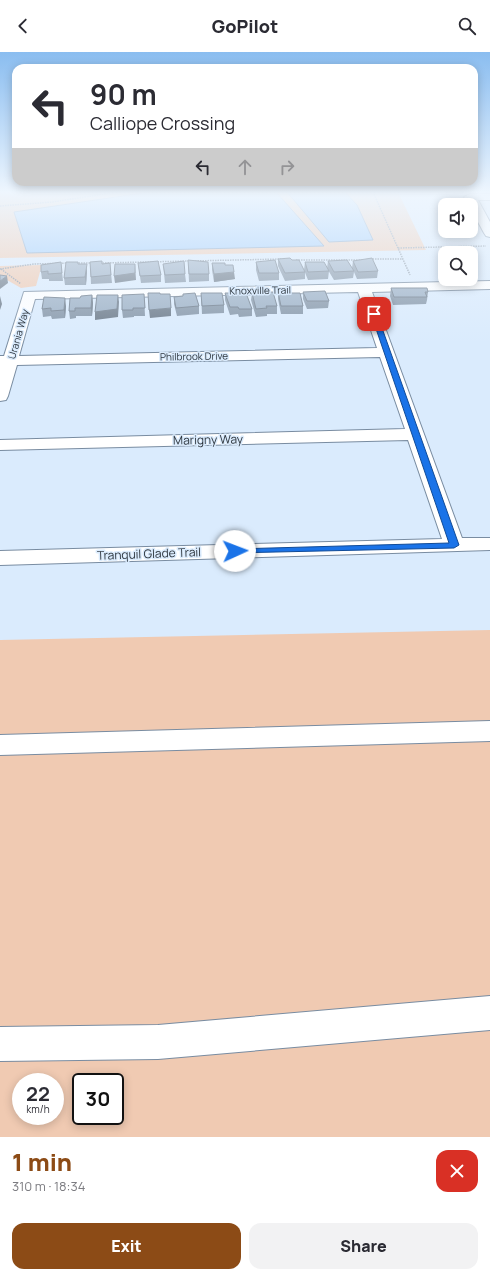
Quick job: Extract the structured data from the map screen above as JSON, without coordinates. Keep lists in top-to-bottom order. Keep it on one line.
{"streets":{"street":["Knoxville Trail","Urania Way","Philbrook Drive","Marigny Way","Tranquil Glade Trail"]},"crossings":[["Knoxville Trail","Urania Way"],["Urania Way","Philbrook Drive"]],"page":{"header":"GoPilot","turn":["90 m","Calliope Crossing"],"speed":"22 km/h","limit":"30","heading":["1 min","310 m · 18:34"],"buttons":["Exit","Share"]}}
